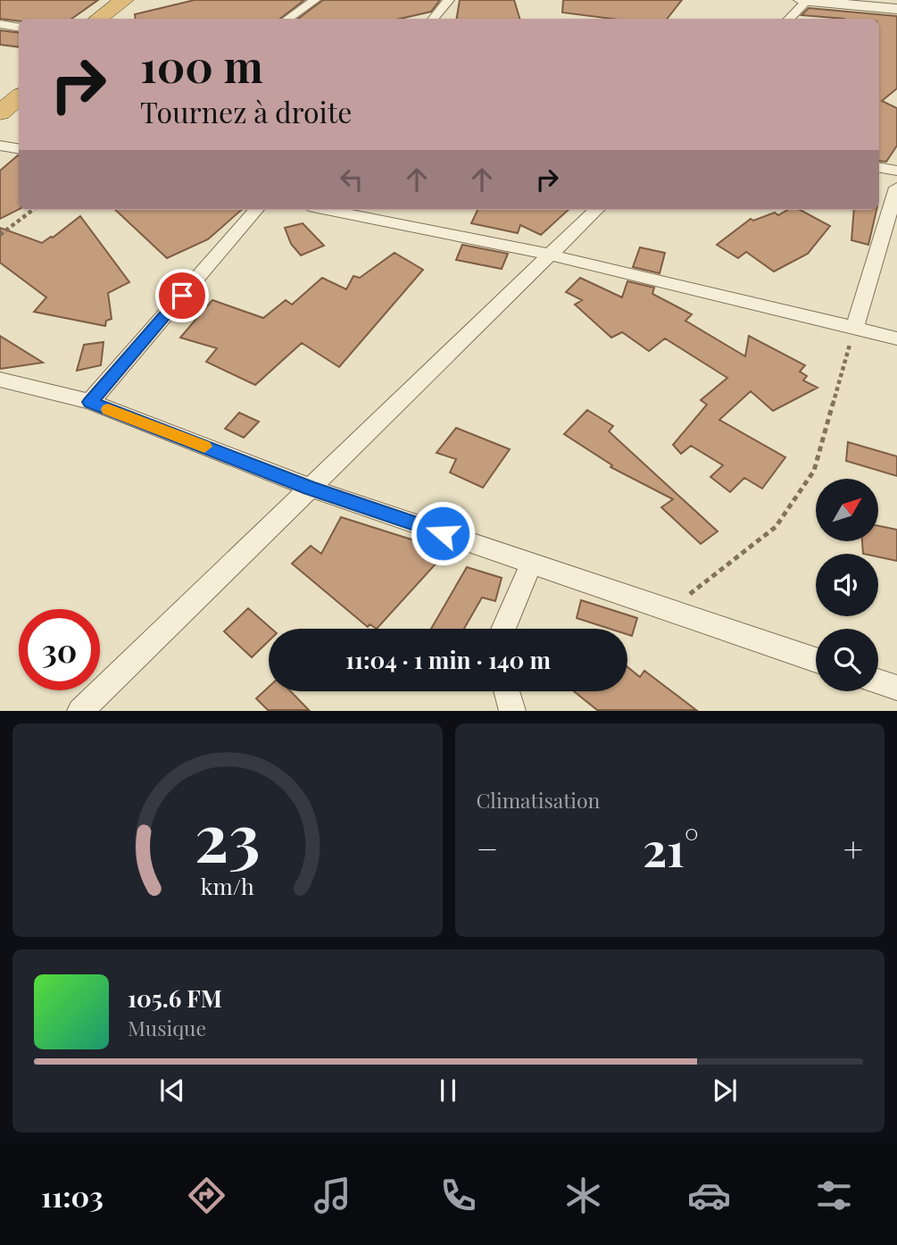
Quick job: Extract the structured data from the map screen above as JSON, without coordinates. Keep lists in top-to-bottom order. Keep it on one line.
{"north":"top right","page":{"turn":["100 m","Tournez à droite"],"limit":"30","trip":"11:04 · 1 min · 140 m","tile":"Climatisation","heat":["−","21°","+"],"song":["105.6 FM","Musique"],"tabs":"11:03","gauge":["23","km/h"]}}
